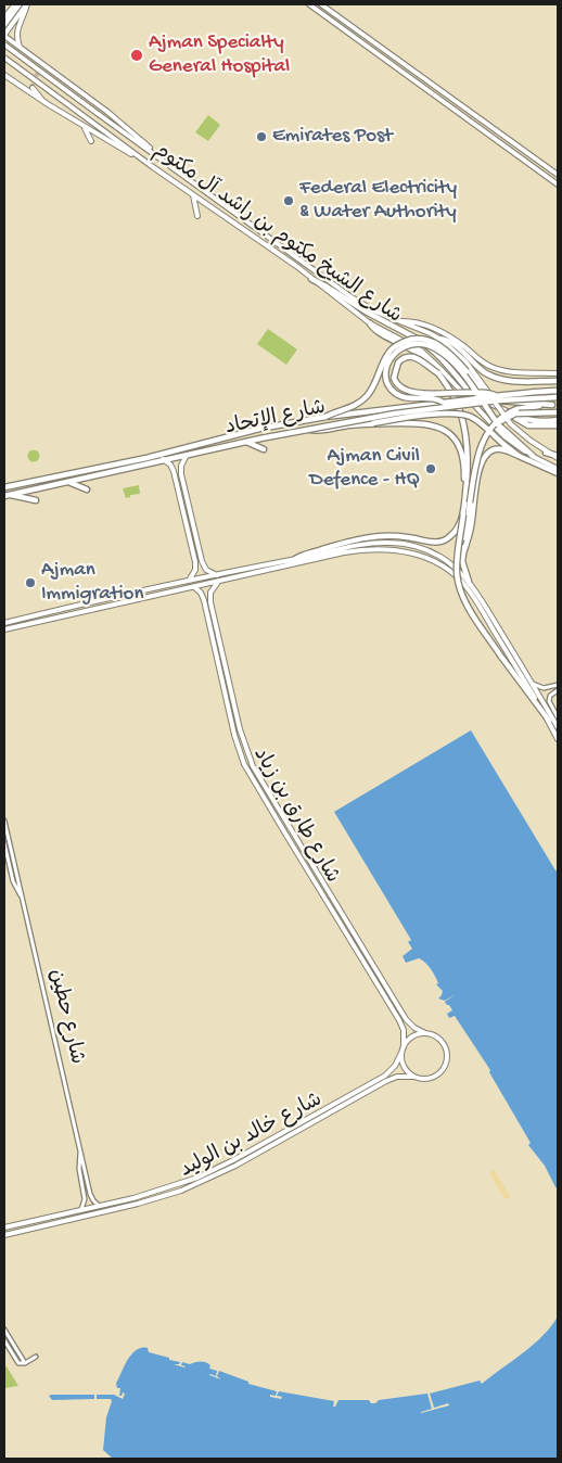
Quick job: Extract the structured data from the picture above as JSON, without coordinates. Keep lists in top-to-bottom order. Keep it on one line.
{"streets":{"highway":["شارع الإتحاد"],"main road":["شارع الشيخ مكتوم بن راشد آل مكتوم","شارع طارق بن زياد","شارع خالد بن الوليد"],"street":["شارع حطين"]},"crossings":[["شارع الشيخ مكتوم بن راشد آل مكتوم","شارع الإتحاد"],["شارع طارق بن زياد","شارع خالد بن الوليد"],["شارع حطين","شارع خالد بن الوليد"]],"places":["Ajman Specialty General Hospital","Emirates Post","Federal Electricity & Water Authority","Ajman Civil Defence - HQ","Ajman Immigration"]}
